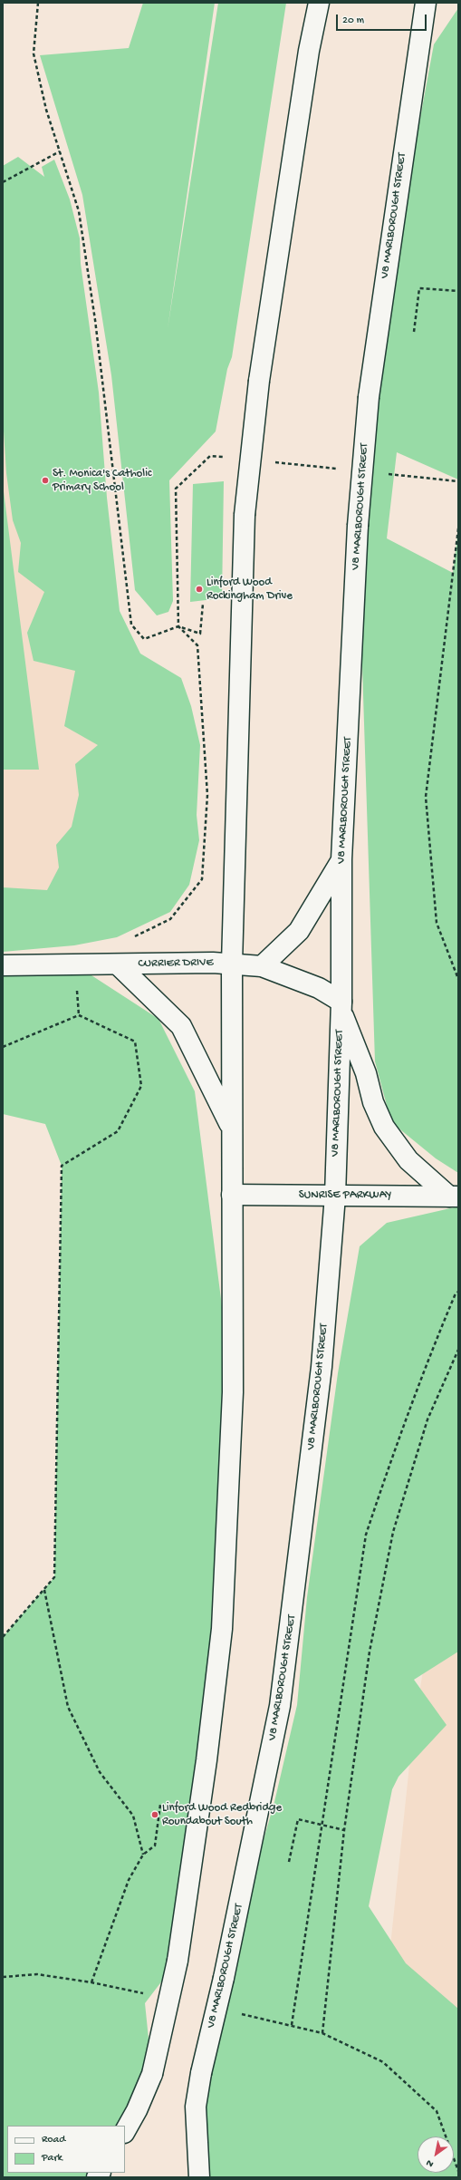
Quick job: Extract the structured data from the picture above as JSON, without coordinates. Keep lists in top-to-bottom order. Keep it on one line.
{"streets":{"main road":["V8 MARLBOROUGH STREET","CURRIER DRIVE","SUNRISE PARKWAY"]},"crossings":[["V8 MARLBOROUGH STREET","CURRIER DRIVE"],["V8 MARLBOROUGH STREET","SUNRISE PARKWAY"]],"places":["St. Monica's Catholic Primary School","Linford Wood Rockingham Drive","Linford Wood Redbridge Roundabout South"],"legend":["Road","Park"],"scale_bar":"20 m","north":"bottom left"}
